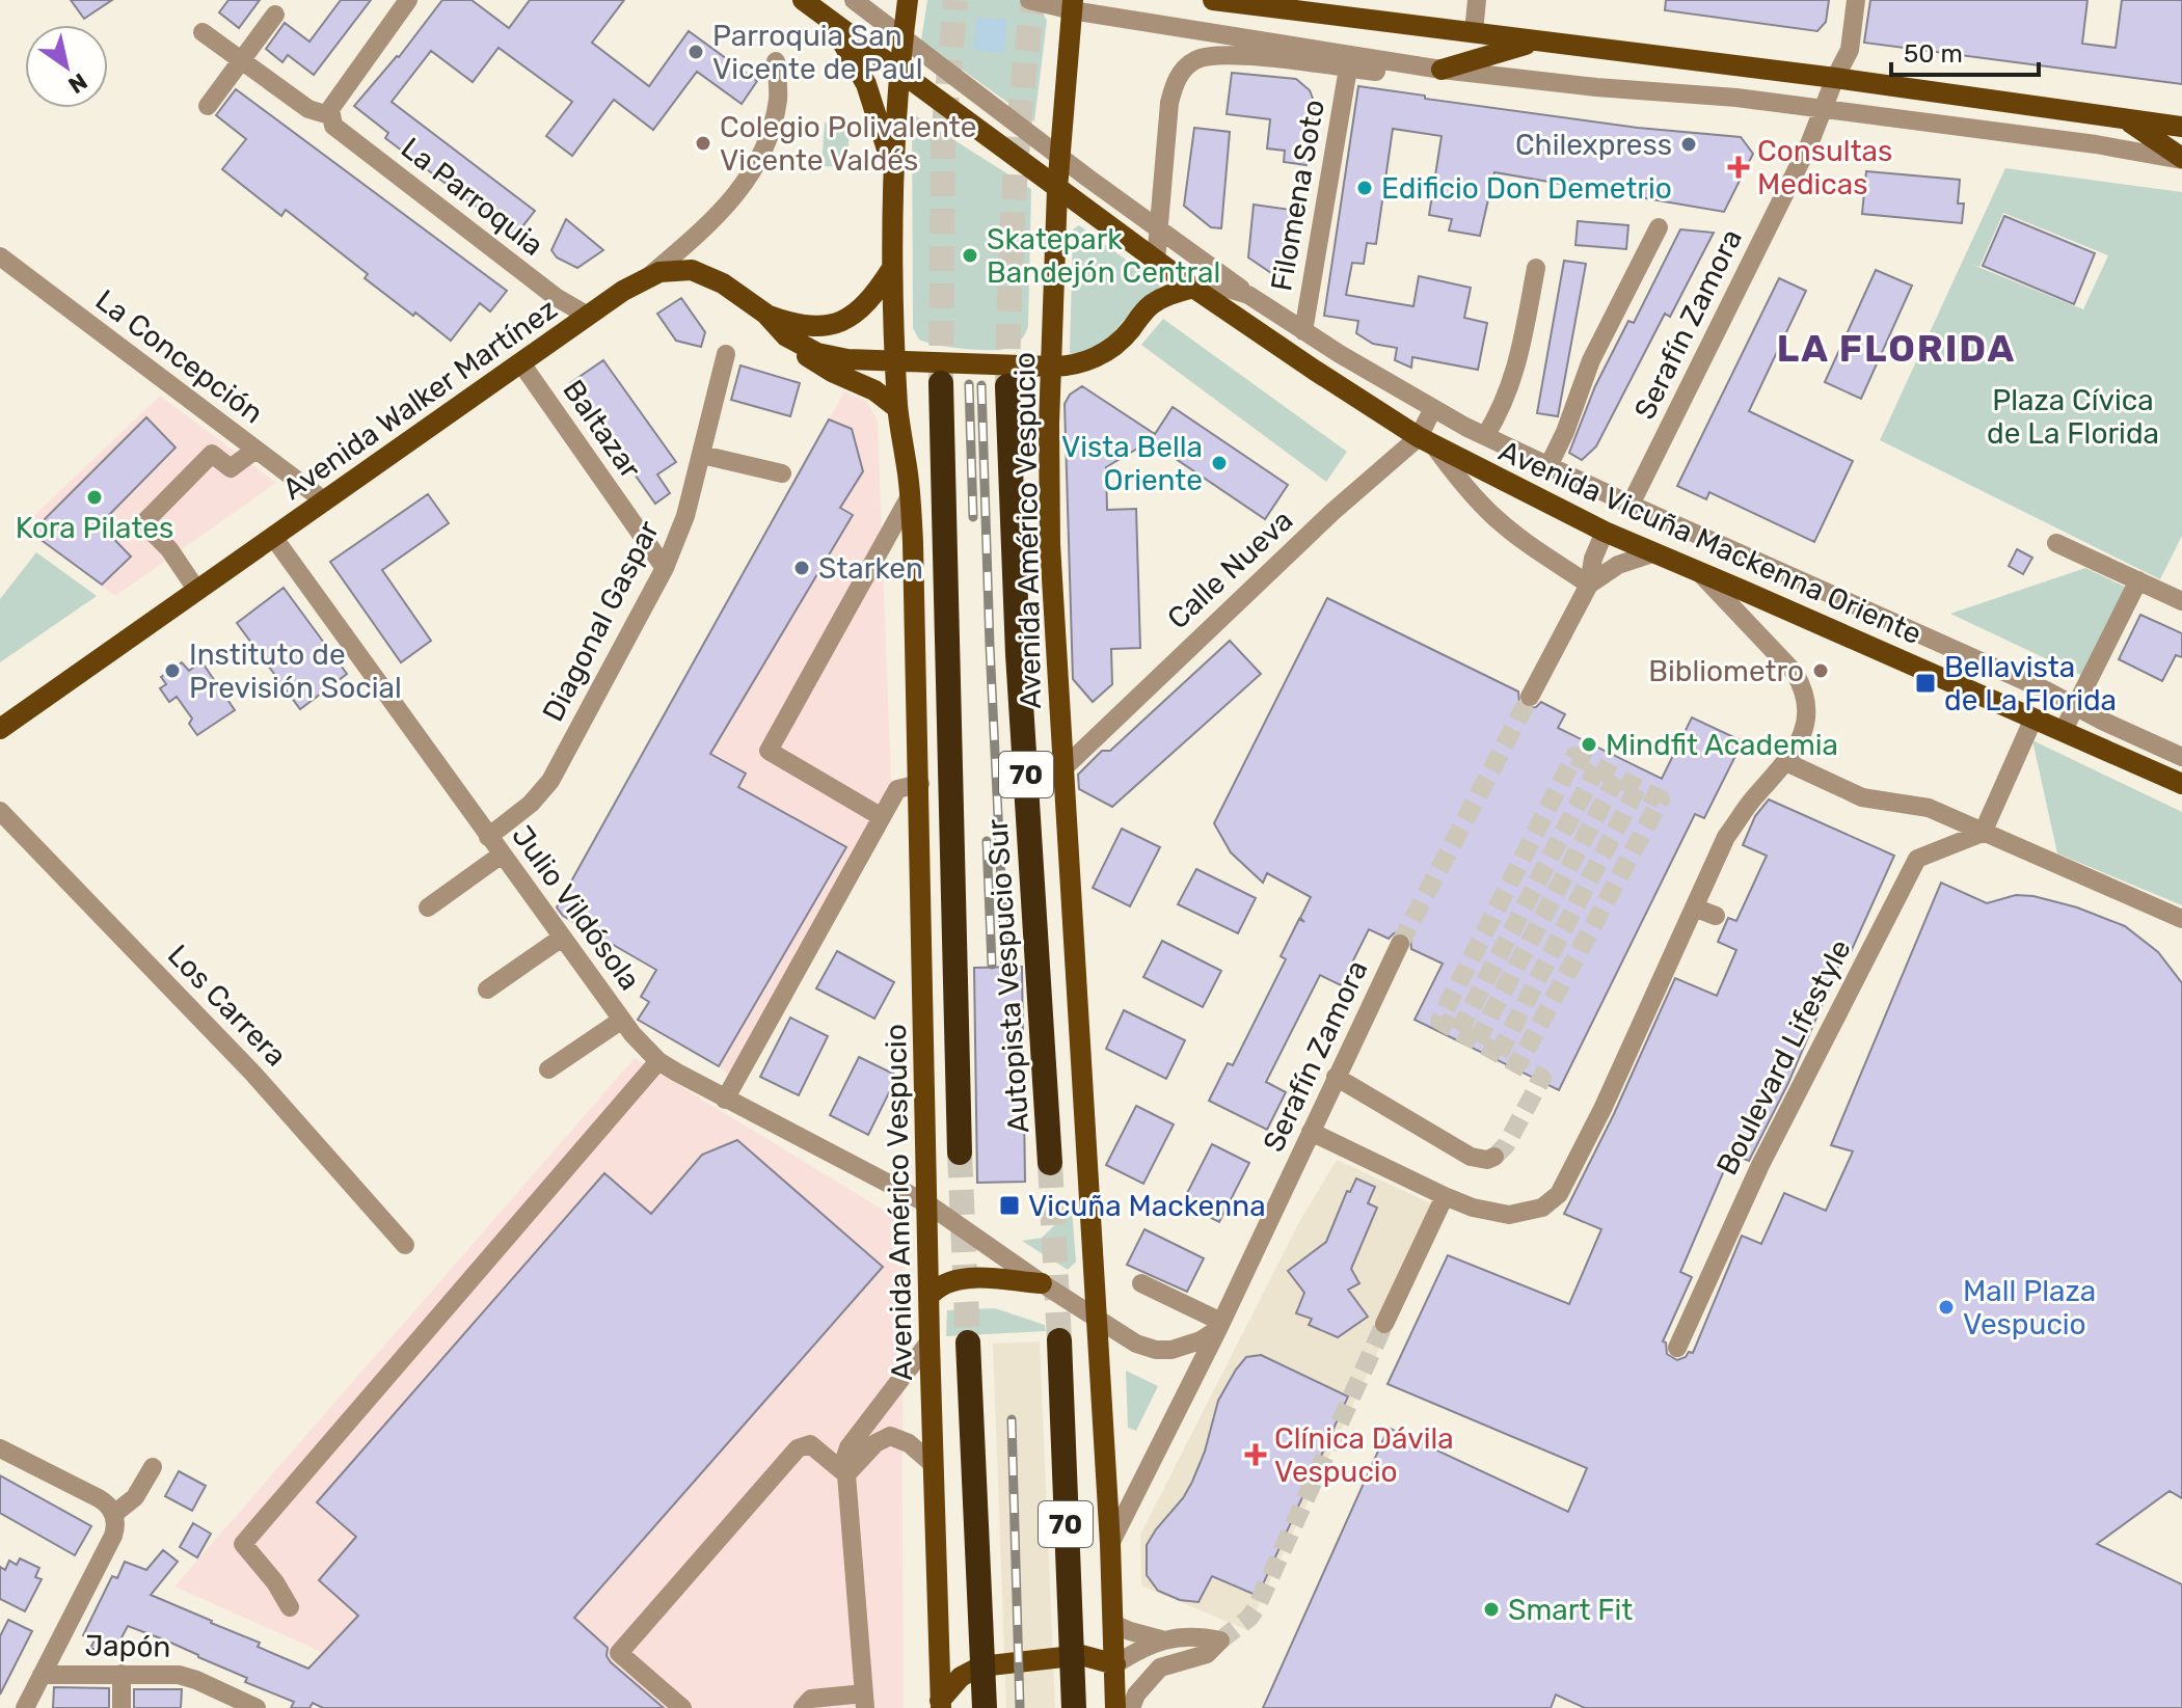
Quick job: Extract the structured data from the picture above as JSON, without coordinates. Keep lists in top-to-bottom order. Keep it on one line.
{"streets":{"highway":["70","Autopista Vespucio Sur"],"main road":["Avenida Walker Martínez","Avenida Américo Vespucio","Avenida Vicuña Mackenna Oriente"],"street":["Filomena Soto","La Parroquia","Serafín Zamora","La Concepción","Baltazar","Calle Nueva","Diagonal Gaspar","Julio Vildósola","Los Carrera","Boulevard Lifestyle","Japón"]},"crossings":[["Filomena Soto","Avenida Vicuña Mackenna Oriente"],["La Parroquia","Avenida Walker Martínez"],["Serafín Zamora","Avenida Américo Vespucio"],["Serafín Zamora","Avenida Vicuña Mackenna Oriente"],["La Concepción","Avenida Walker Martínez"],["Avenida Walker Martínez","Baltazar"],["Avenida Walker Martínez","Avenida Américo Vespucio"],["Avenida Walker Martínez","Avenida Vicuña Mackenna Oriente"],["Avenida Walker Martínez","Julio Vildósola"],["Baltazar","Diagonal Gaspar"],["Avenida Américo Vespucio","Avenida Vicuña Mackenna Oriente"],["Avenida Américo Vespucio","Calle Nueva"],["Avenida Américo Vespucio","Julio Vildósola"],["Avenida Vicuña Mackenna Oriente","Calle Nueva"],["Diagonal Gaspar","Julio Vildósola"]],"districts":["LA FLORIDA"],"parks":["Plaza Cívica de La Florida"],"places":{"other":["Parroquia San Vicente de Paul","Colegio Polivalente Vicente Valdés","Chilexpress","Edificio Don Demetrio","Skatepark Bandejón Central","Vista Bella Oriente","Kora Pilates","Starken","Instituto de Previsión Social","Bibliometro","Mindfit Academia","Mall Plaza Vespucio","Smart Fit"],"health":["Consultas Medicas","Clínica Dávila Vespucio"],"transit":["Bellavista de La Florida","Vicuña Mackenna"]},"scale_bar":"50 m","north":"bottom right"}
